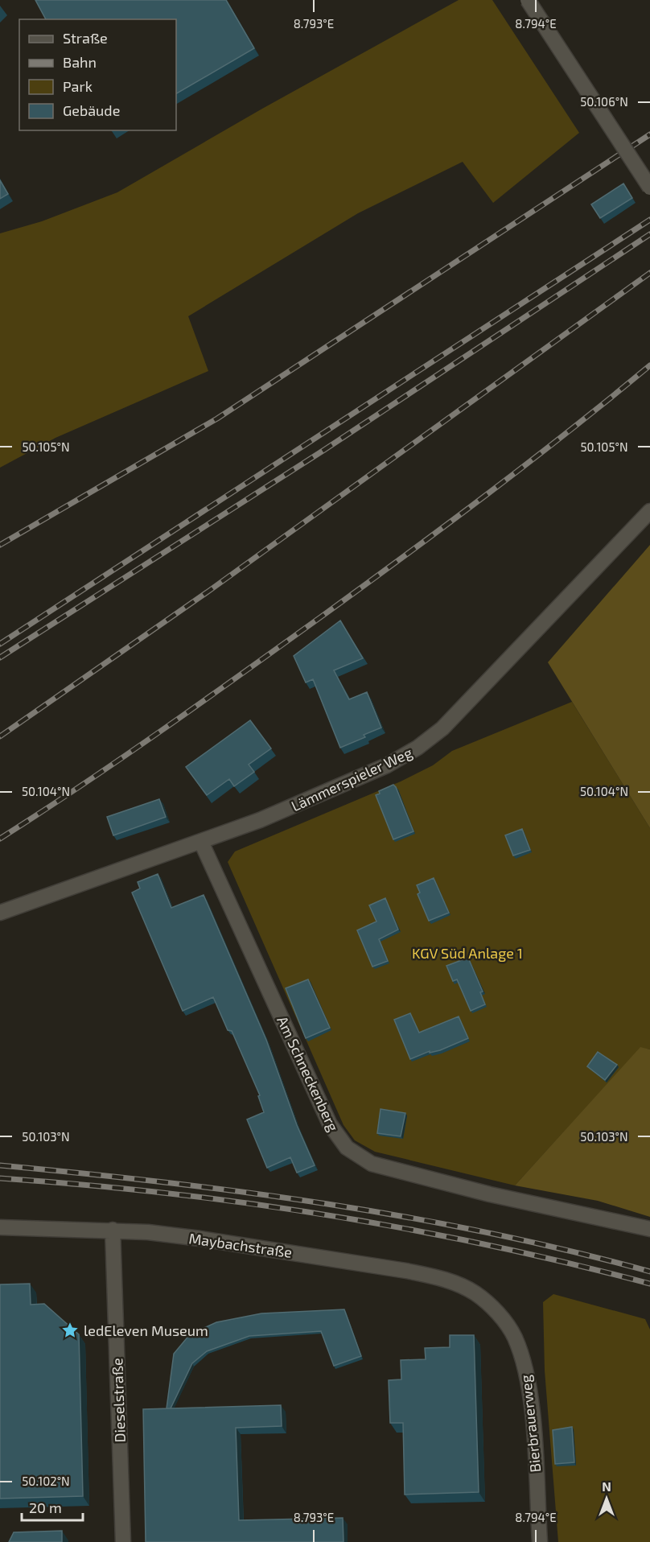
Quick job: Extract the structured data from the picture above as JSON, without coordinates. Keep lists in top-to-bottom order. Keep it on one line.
{"streets":{"street":["Lämmerspieler Weg","Am Schneckenberg","Maybachstraße","Dieselstraße","Bierbrauerweg"]},"crossings":[["Lämmerspieler Weg","Am Schneckenberg"],["Maybachstraße","Dieselstraße"],["Maybachstraße","Bierbrauerweg"]],"parks":["KGV Süd Anlage 1"],"places":{"place":["ledEleven Museum"]},"legend":["Straße","Bahn","Park","Gebäude"],"scale_bar":"20 m","north":"top","coordinates":["8.793°E","8.794°E","50.106°N","50.105°N","50.104°N","50.103°N","50.102°N"]}
